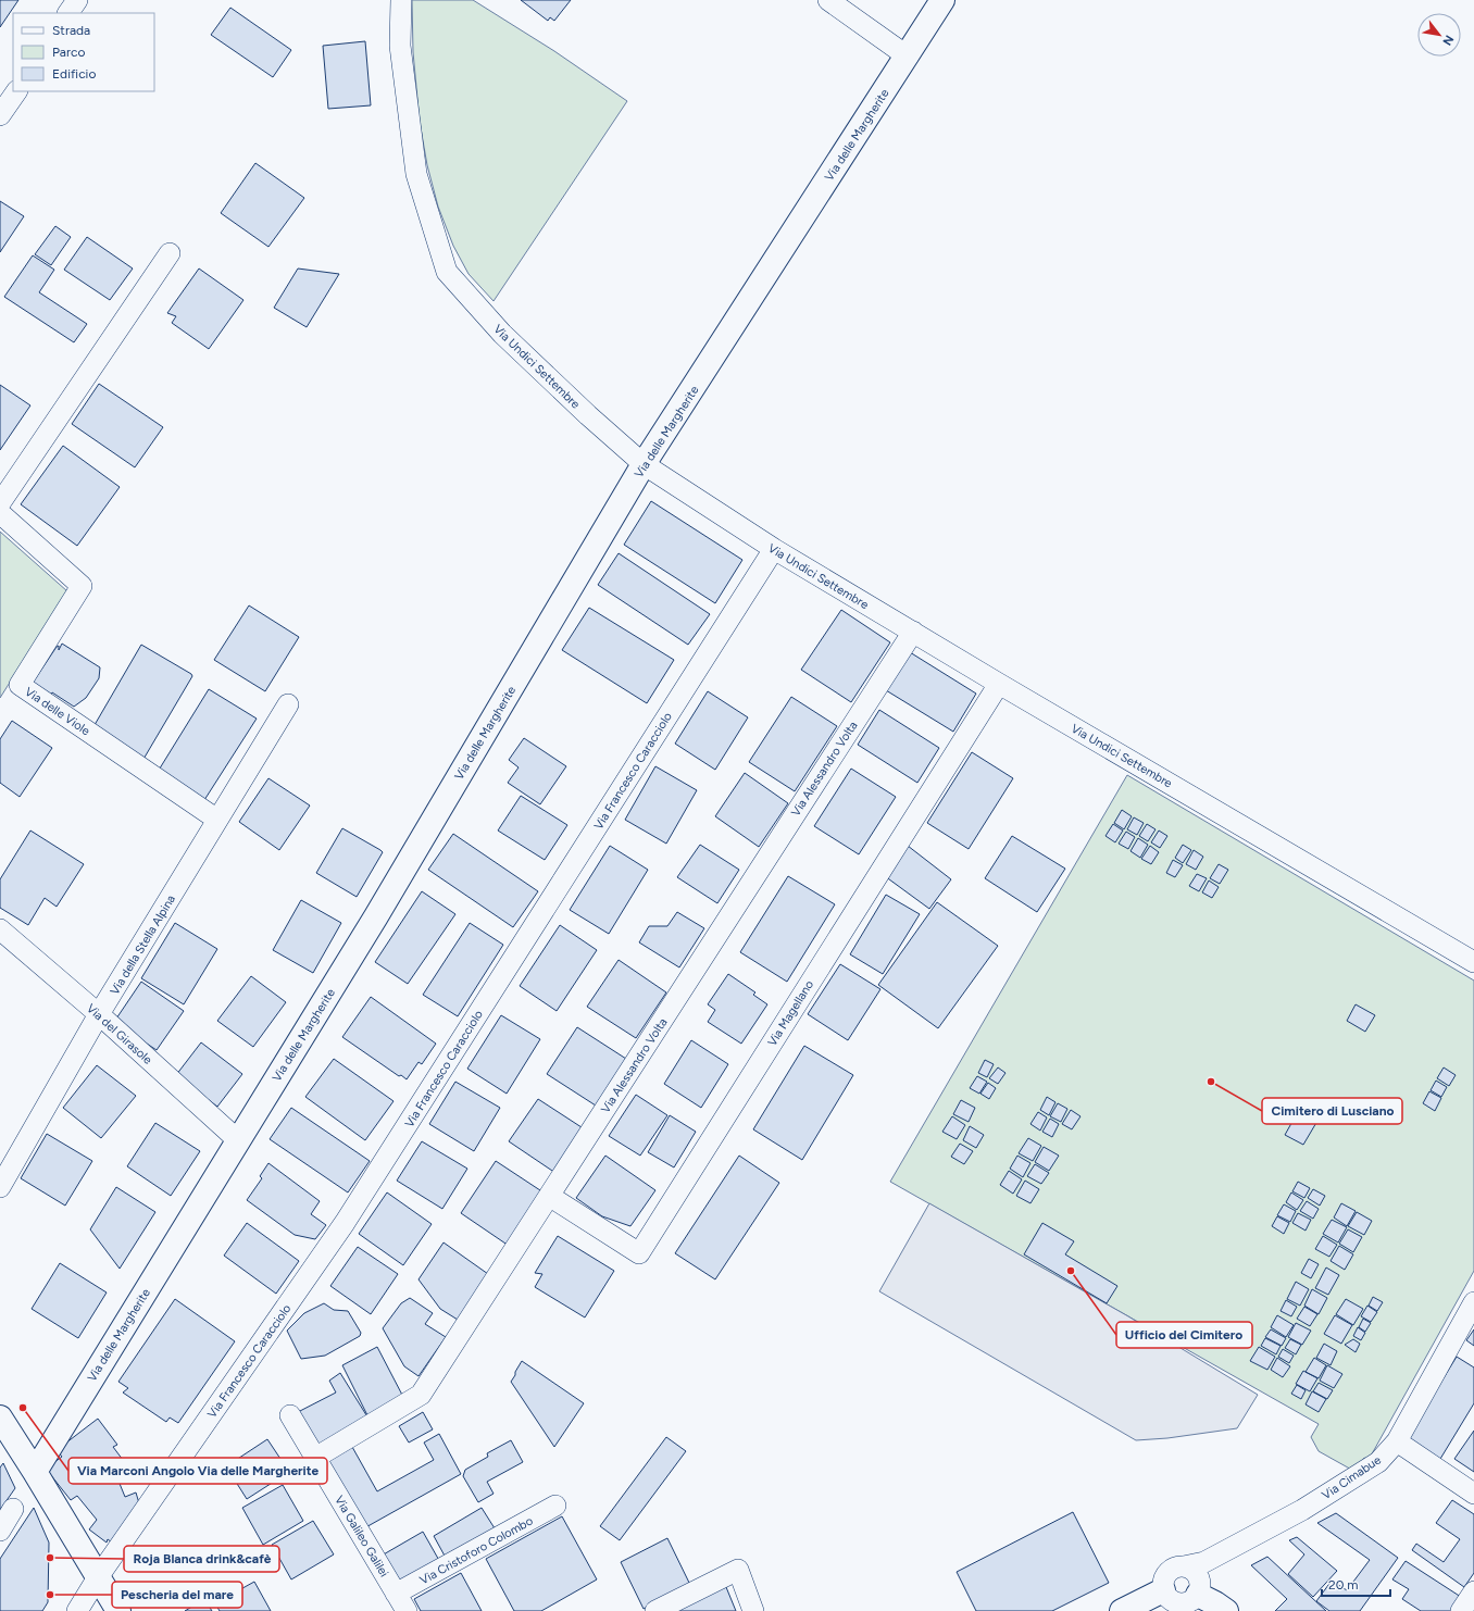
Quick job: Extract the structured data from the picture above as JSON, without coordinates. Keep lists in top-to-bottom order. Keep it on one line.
{"streets":{"street":["Via delle Margherite","Via Undici Settembre","Via delle Viole","Via Alessandro Volta","Via Francesco Caracciolo","Via della Stella Alpina","Via Magellano","Via del Girasole","Via Cimabue","Via Galileo Galilei","Via Cristoforo Colombo"]},"crossings":[["Via delle Margherite","Via Undici Settembre"],["Via delle Margherite","Via del Girasole"],["Via Undici Settembre","Via Alessandro Volta"],["Via Undici Settembre","Via Francesco Caracciolo"],["Via Undici Settembre","Via Magellano"],["Via delle Viole","Via della Stella Alpina"],["Via Alessandro Volta","Via Magellano"],["Via Alessandro Volta","Via Galileo Galilei"],["Via della Stella Alpina","Via del Girasole"],["Via Galileo Galilei","Via Cristoforo Colombo"]],"places":["Cimitero di Lusciano","Ufficio del Cimitero","Via Marconi Angolo Via delle Margherite","Roja Blanca drink&cafè","Pescheria del mare"],"legend":["Strada","Parco","Edificio"],"scale_bar":"20 m","north":"bottom right"}
